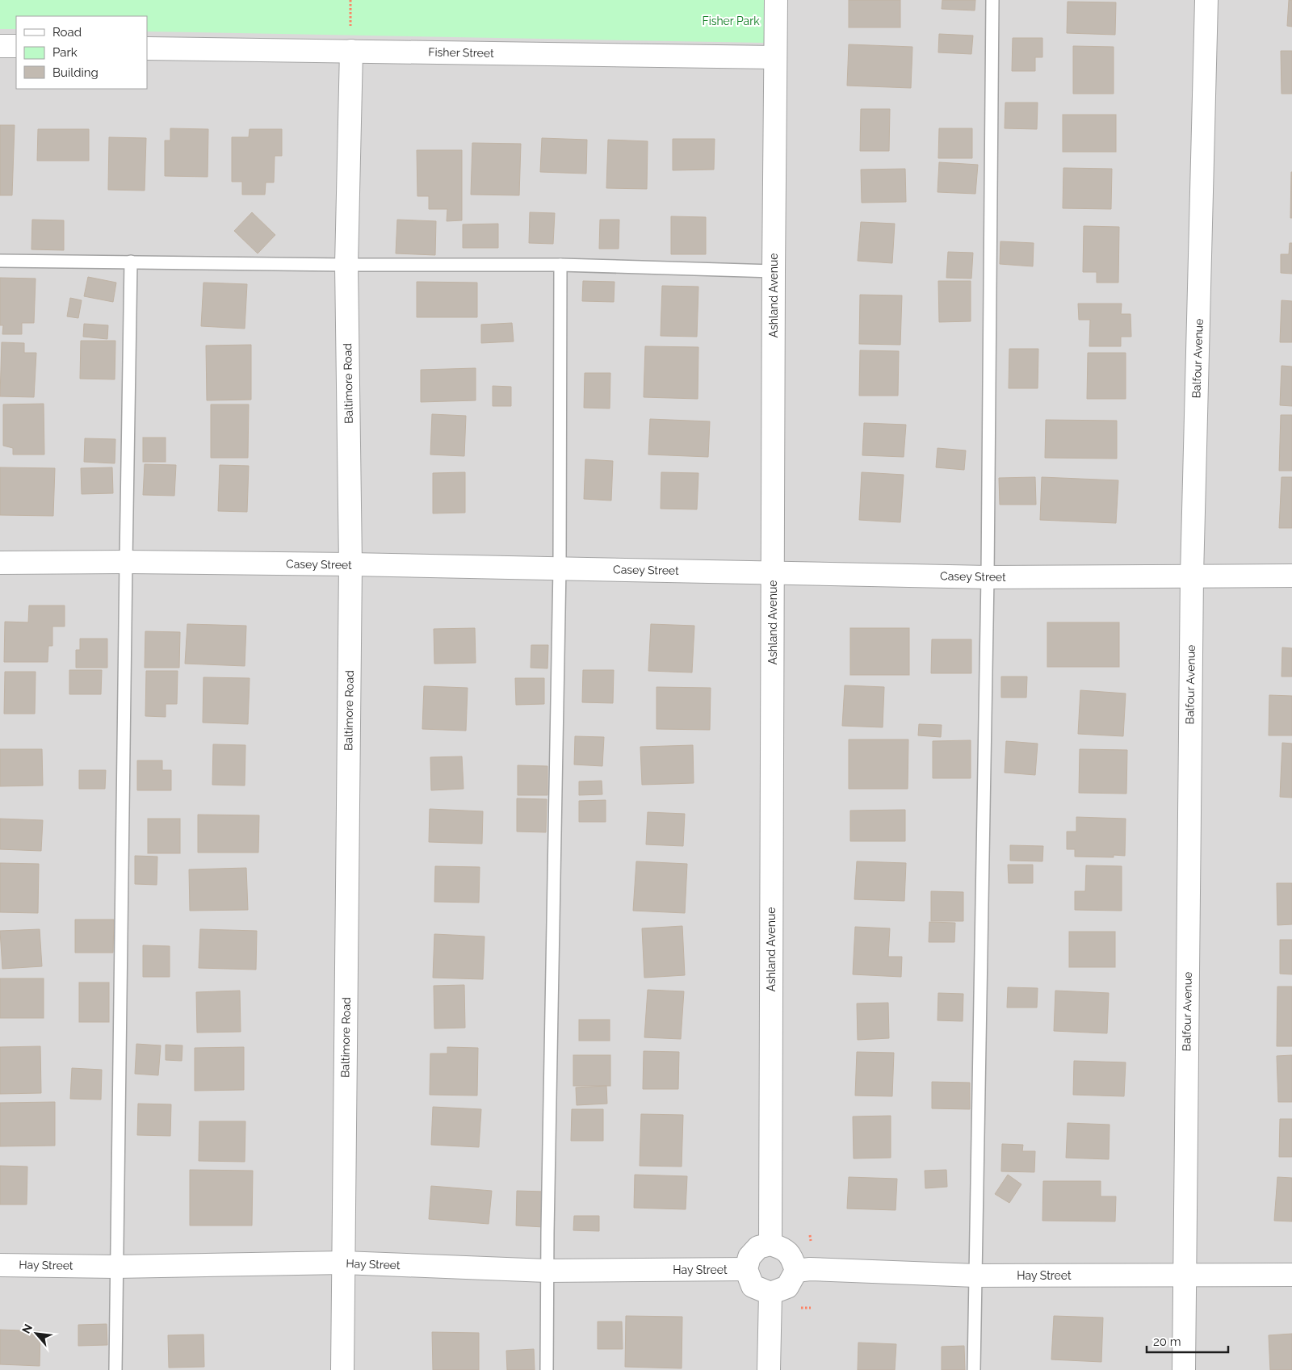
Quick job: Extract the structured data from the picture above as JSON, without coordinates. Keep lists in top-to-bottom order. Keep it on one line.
{"streets":{"street":["Fisher Street","Ashland Avenue","Balfour Avenue","Baltimore Road","Casey Street","Hay Street"]},"crossings":[["Fisher Street","Ashland Avenue"],["Fisher Street","Baltimore Road"],["Ashland Avenue","Casey Street"],["Ashland Avenue","Hay Street"],["Balfour Avenue","Casey Street"],["Balfour Avenue","Hay Street"],["Baltimore Road","Casey Street"],["Baltimore Road","Hay Street"]],"parks":["Fisher Park"],"legend":["Road","Park","Building"],"scale_bar":"20 m","north":"top left"}
